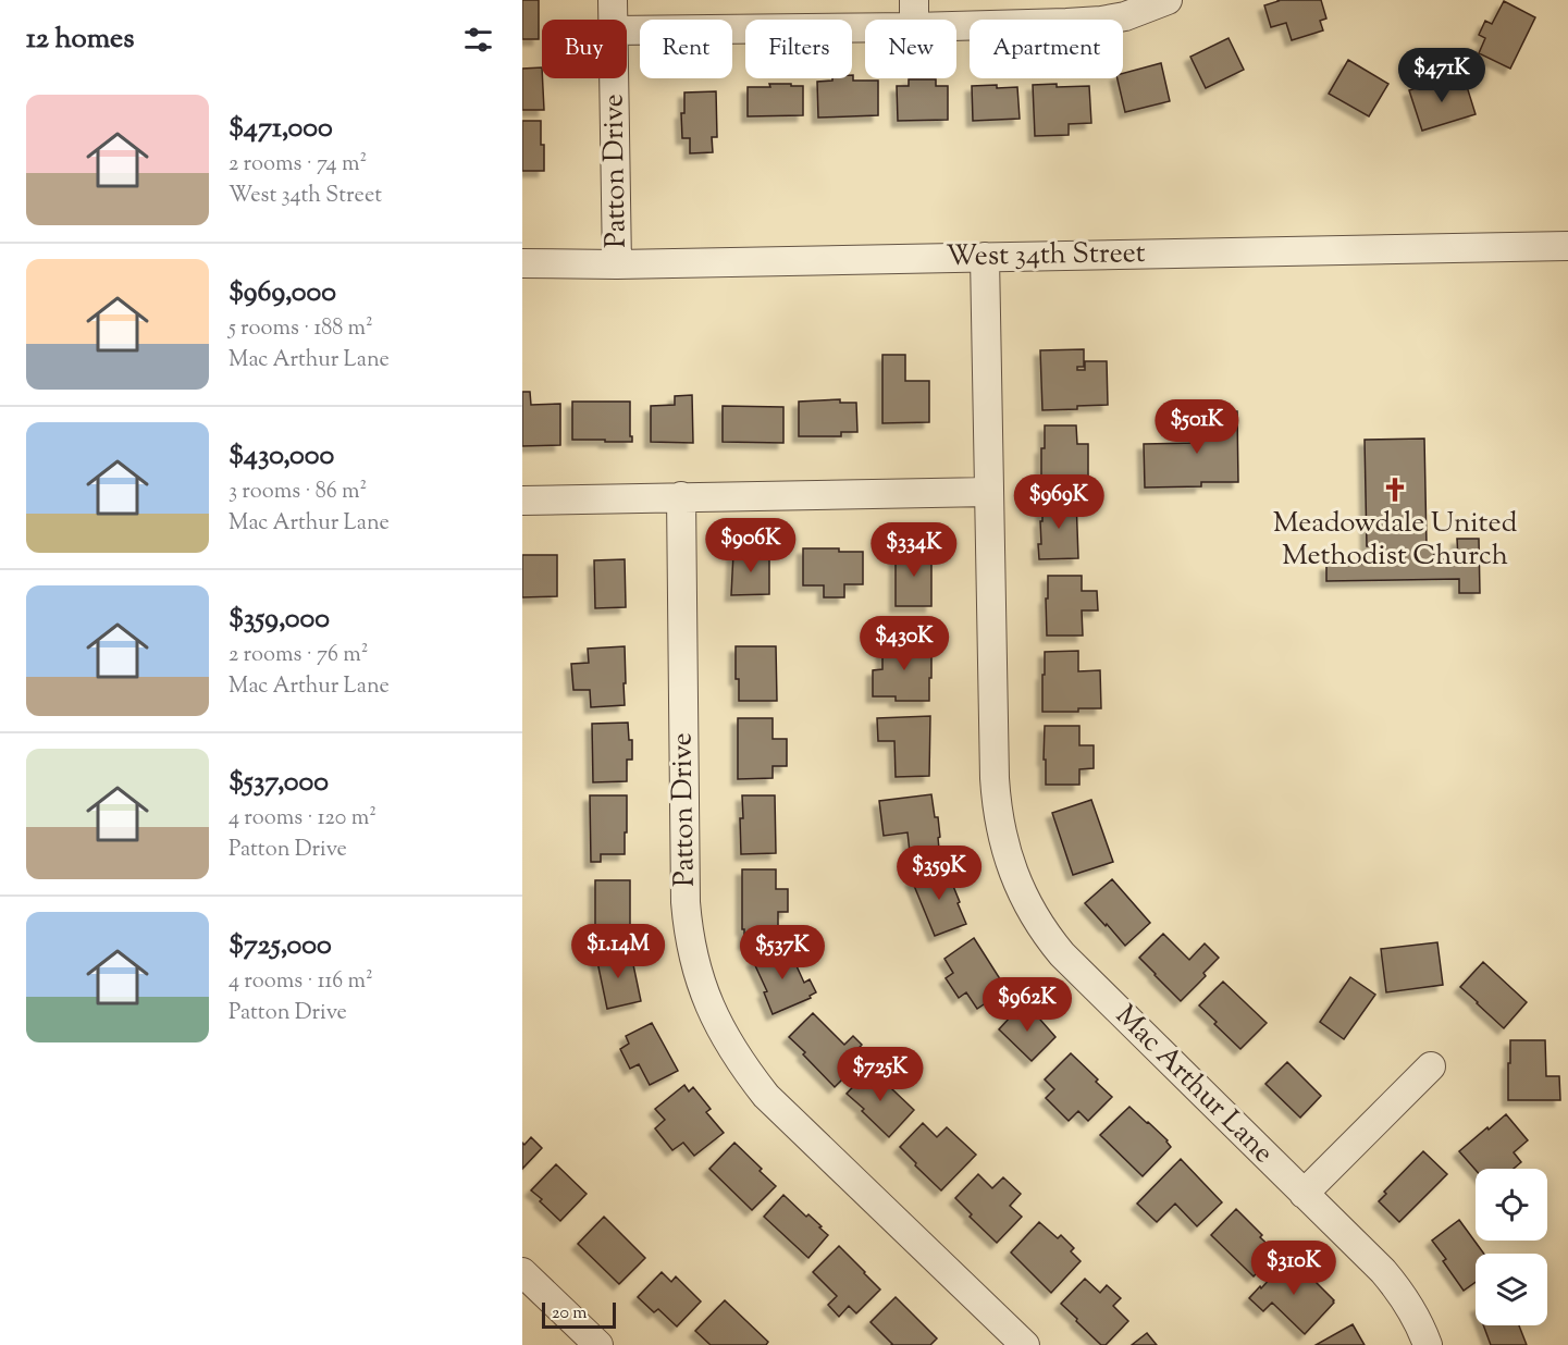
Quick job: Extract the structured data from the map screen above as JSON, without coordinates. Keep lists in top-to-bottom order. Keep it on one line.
{"streets":{"street":["Patton Drive","West 34th Street","Mac Arthur Lane"]},"crossings":[["Patton Drive","West 34th Street"],["West 34th Street","Mac Arthur Lane"]],"places":{"church":["Meadowdale United Methodist Church"]},"scale_bar":"20 m","page":{"heading":"12 homes","chip":["Buy","Rent","Filters","New","Apartment"],"price":["$471K","$501K","$969K","$906K","$334K","$430K","$359K","$1.14M","$537K","$962K","$725K","$310K"],"list":[{"name":"$471,000","note":"2 rooms · 74 m² · West 34th Street"},{"name":"$969,000","note":"5 rooms · 188 m² · Mac Arthur Lane"},{"name":"$430,000","note":"3 rooms · 86 m² · Mac Arthur Lane"},{"name":"$359,000","note":"2 rooms · 76 m² · Mac Arthur Lane"},{"name":"$537,000","note":"4 rooms · 120 m² · Patton Drive"},{"name":"$725,000","note":"4 rooms · 116 m² · Patton Drive"}],"scale":"20 m"}}
